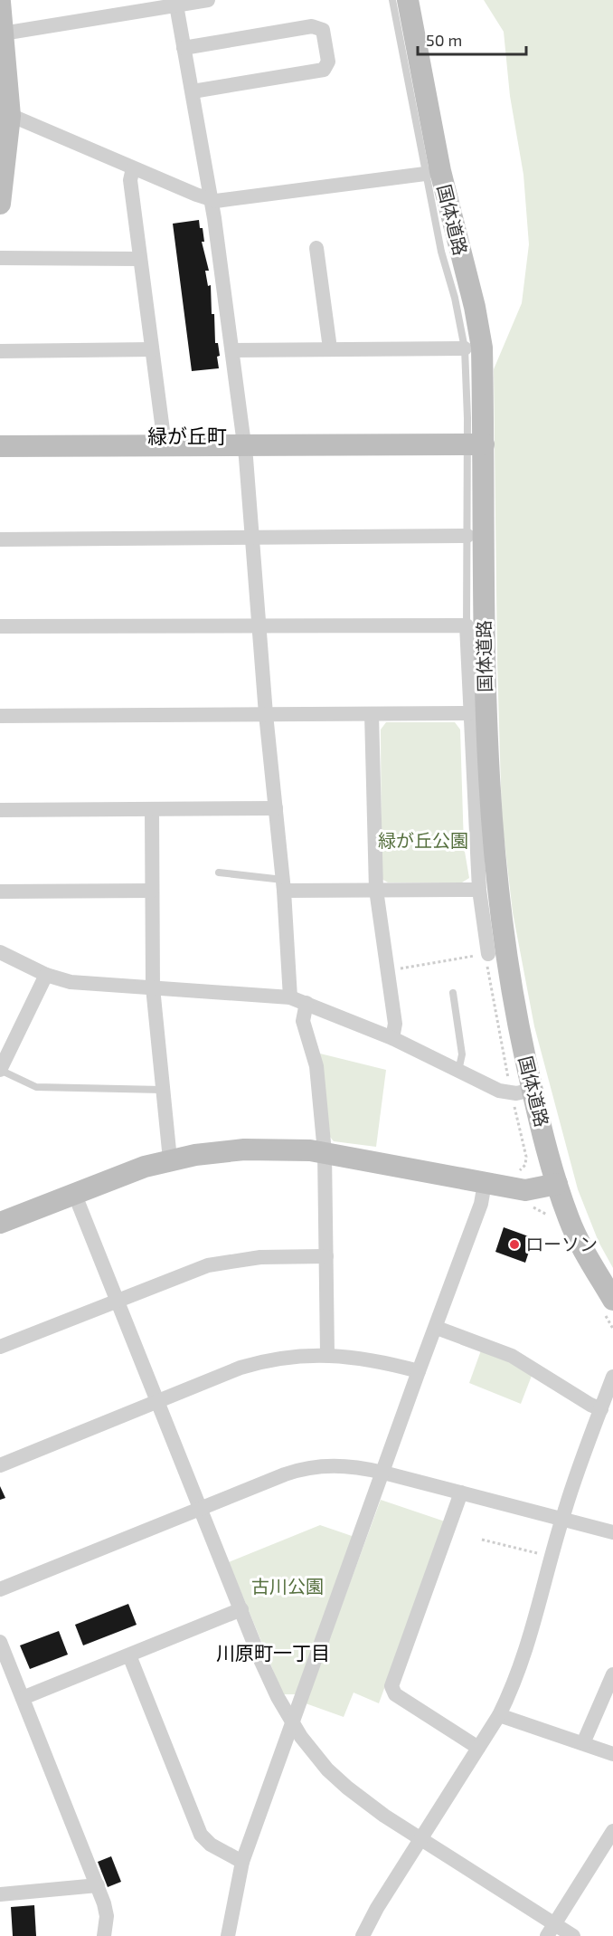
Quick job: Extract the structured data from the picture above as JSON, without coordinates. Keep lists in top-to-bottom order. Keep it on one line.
{"streets":{"street":["国体道路"]},"districts":["緑が丘町","川原町一丁目"],"parks":["緑が丘公園","古川公園"],"places":["ローソン"],"scale_bar":"50 m"}
